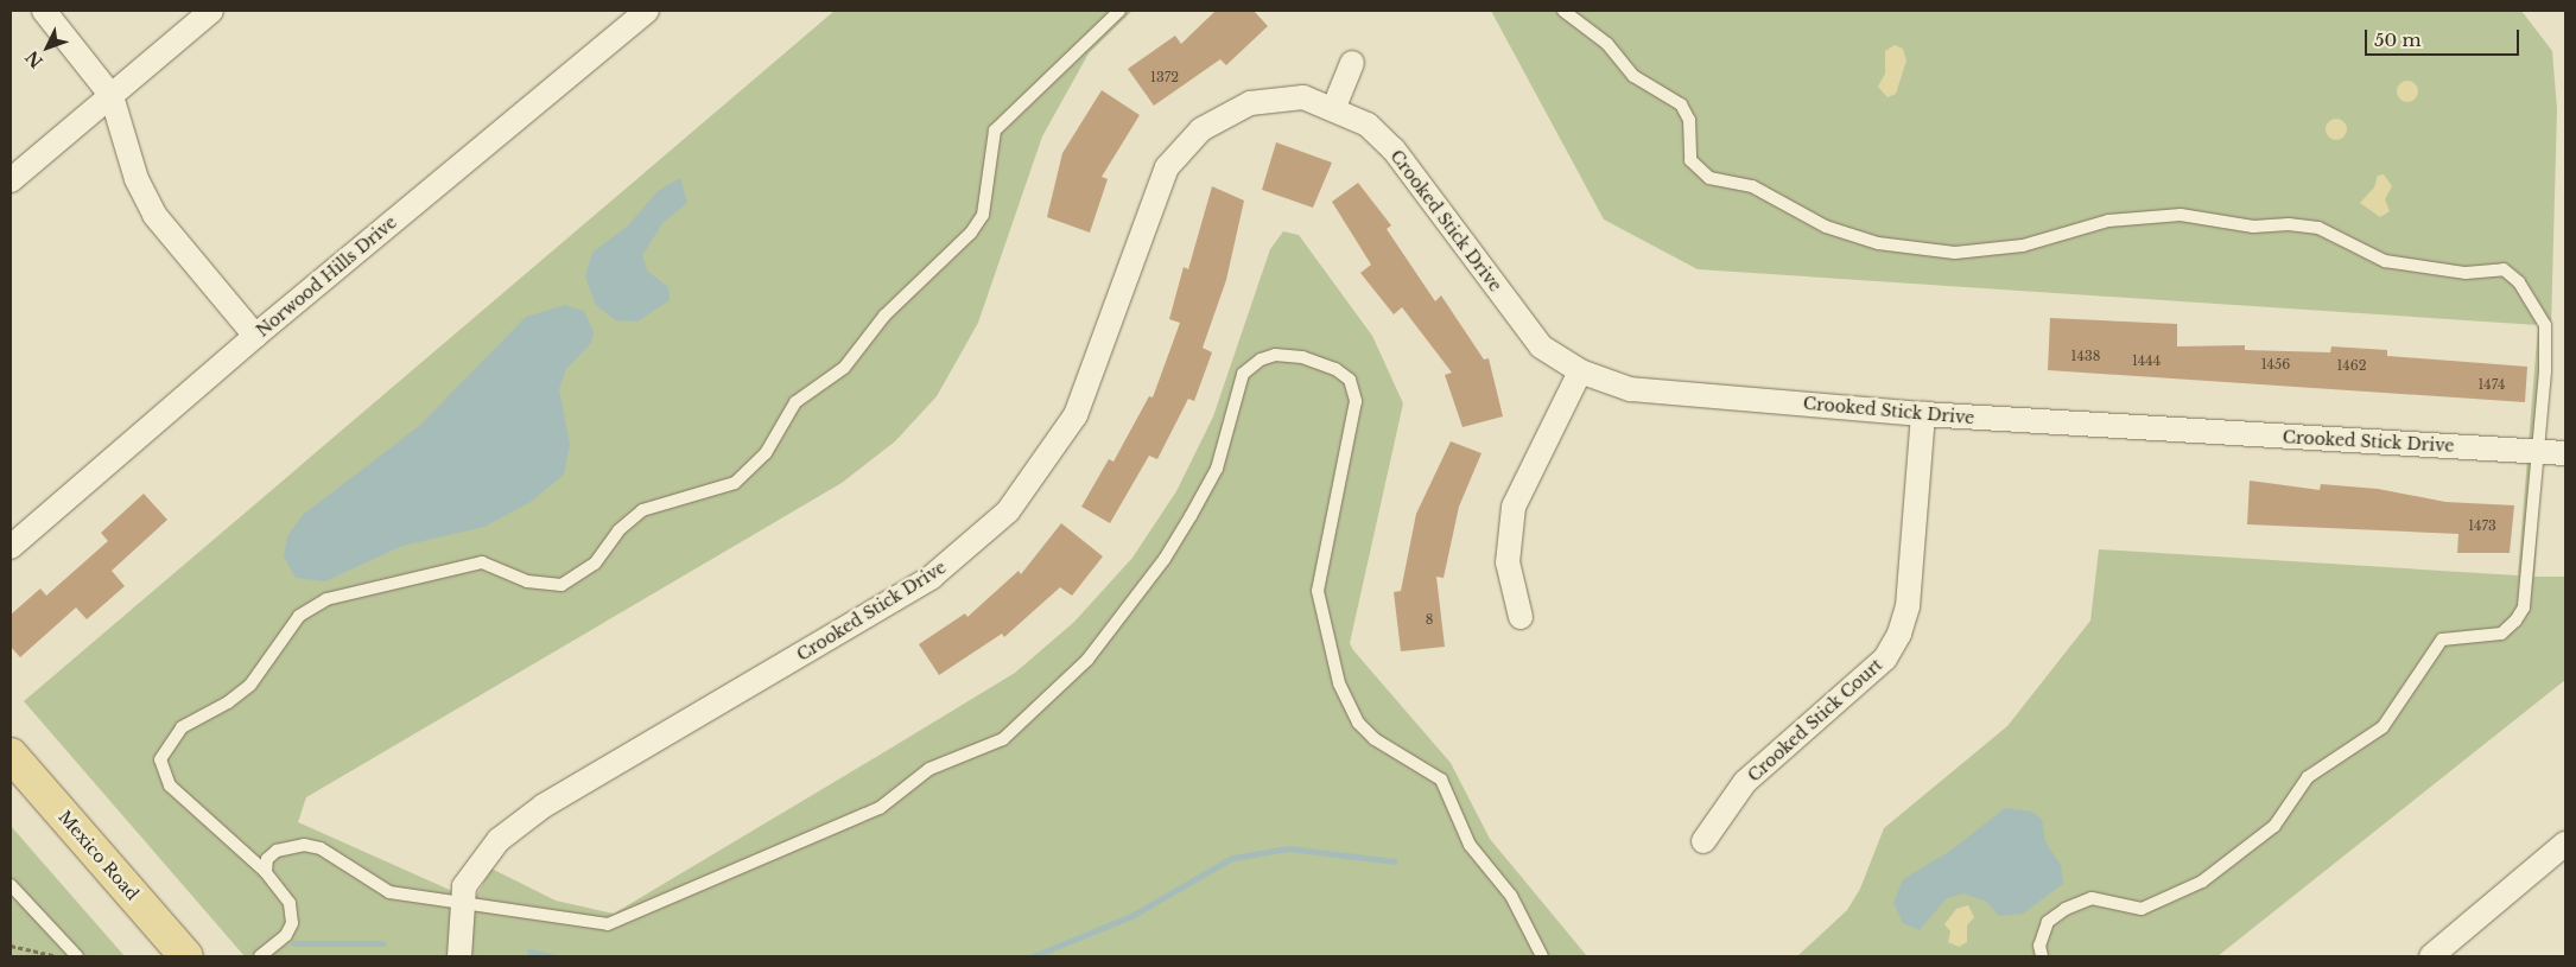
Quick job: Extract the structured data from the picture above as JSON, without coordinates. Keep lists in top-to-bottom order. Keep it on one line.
{"streets":{"main road":["Mexico Road"],"street":["Crooked Stick Drive","Norwood Hills Drive","Crooked Stick Court"]},"crossings":[["Crooked Stick Drive","Crooked Stick Court"]],"house_numbers":["1372","1438","1444","1456","1462","1474","1473","8"],"scale_bar":"50 m","north":"bottom left"}
